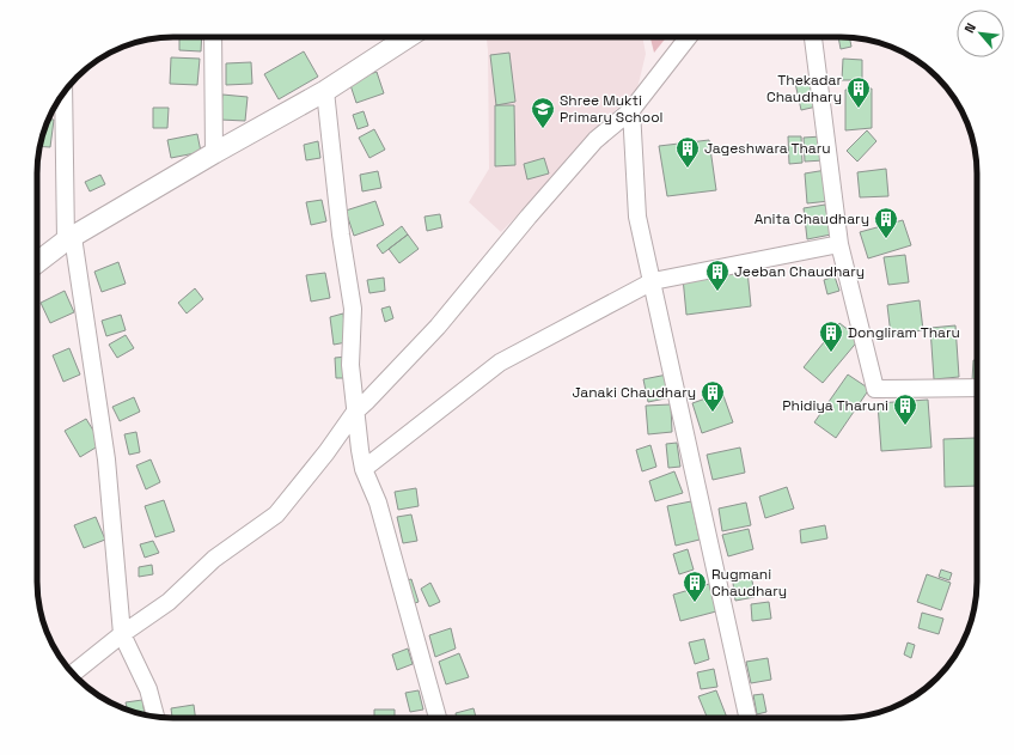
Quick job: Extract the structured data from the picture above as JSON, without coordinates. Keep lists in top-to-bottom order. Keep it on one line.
{"places":{"building":["Thekadar Chaudhary","Jageshwara Tharu","Anita Chaudhary","Jeeban Chaudhary","Dongliram Tharu","Janaki Chaudhary","Phidiya Tharuni","Rugmani Chaudhary"],"school or university":["Shree Mukti Primary School"]},"north":"top left"}
